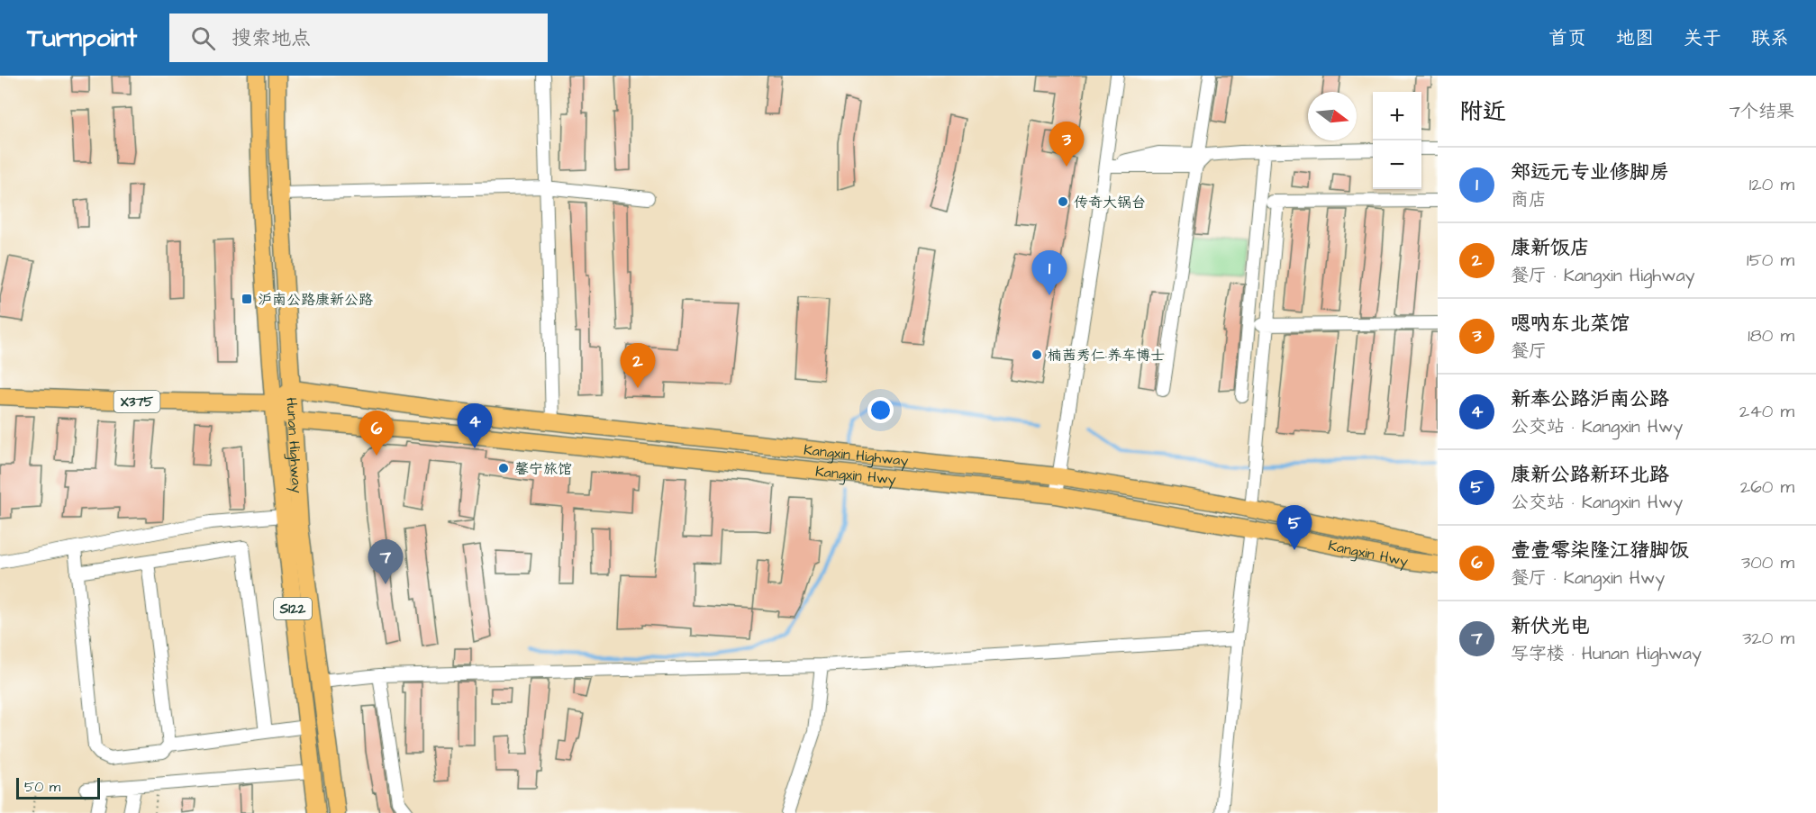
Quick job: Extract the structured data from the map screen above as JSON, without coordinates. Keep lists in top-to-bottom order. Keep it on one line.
{"streets":{"main road":["X375","Hunan Highway","Kangxin Highway","Kangxin Hwy","S122"]},"crossings":[["X375","Hunan Highway"],["Hunan Highway","Kangxin Highway"],["Hunan Highway","Kangxin Hwy"]],"places":{"other":["传奇大锅台","楠茜秀仁·养车博士","馨宁旅馆"],"transit":["沪南公路康新公路"]},"scale_bar":"50 m","north":"right","page":{"header":"Turnpoint","search":"搜索地点","nav":["首页","地图","关于","联系"],"heading":["附近","7个结果"],"map_buttons":["+","−"],"pins":["3","1","2","4","6","5","7"],"list":[{"mark":"1","name":"郑远元专业修脚房","note":"商店","value":"120 m"},{"mark":"2","name":"康新饭店","note":"餐厅 · Kangxin Highway","value":"150 m"},{"mark":"3","name":"嗯呐东北菜馆","note":"餐厅","value":"180 m"},{"mark":"4","name":"新奉公路沪南公路","note":"公交站 · Kangxin Hwy","value":"240 m"},{"mark":"5","name":"康新公路新环北路","note":"公交站 · Kangxin Hwy","value":"260 m"},{"mark":"6","name":"壹壹零柒隆江猪脚饭","note":"餐厅 · Kangxin Hwy","value":"300 m"},{"mark":"7","name":"新伏光电","note":"写字楼 · Hunan Highway","value":"320 m"}],"scale":"50 m"}}
